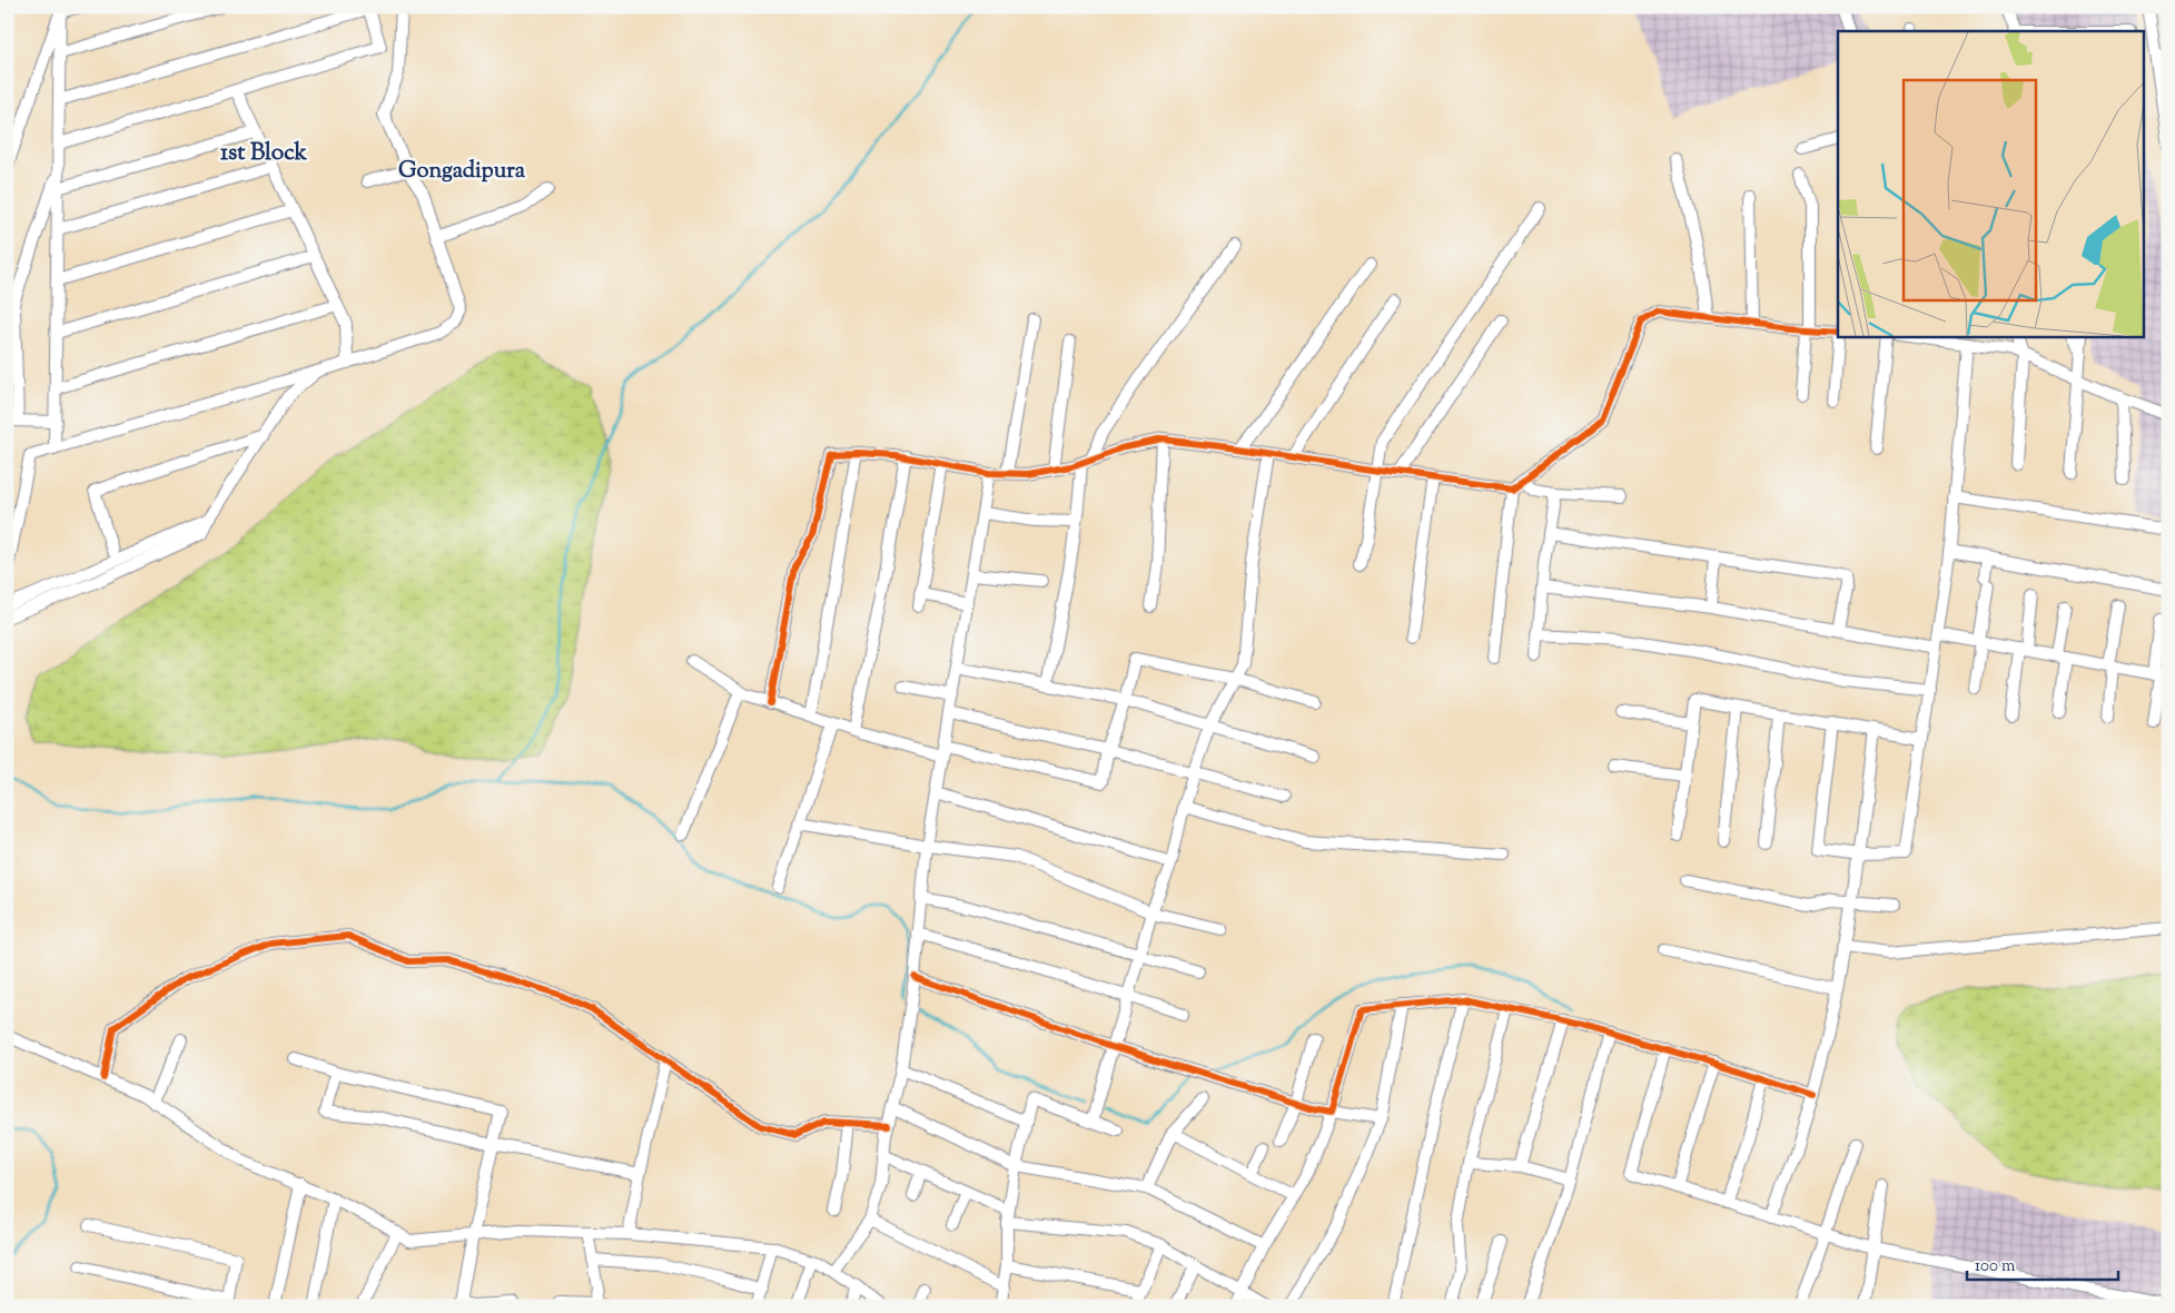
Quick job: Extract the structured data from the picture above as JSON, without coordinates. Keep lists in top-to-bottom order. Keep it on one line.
{"districts":["1st Block","Gongadipura"],"scale_bar":"100 m"}
